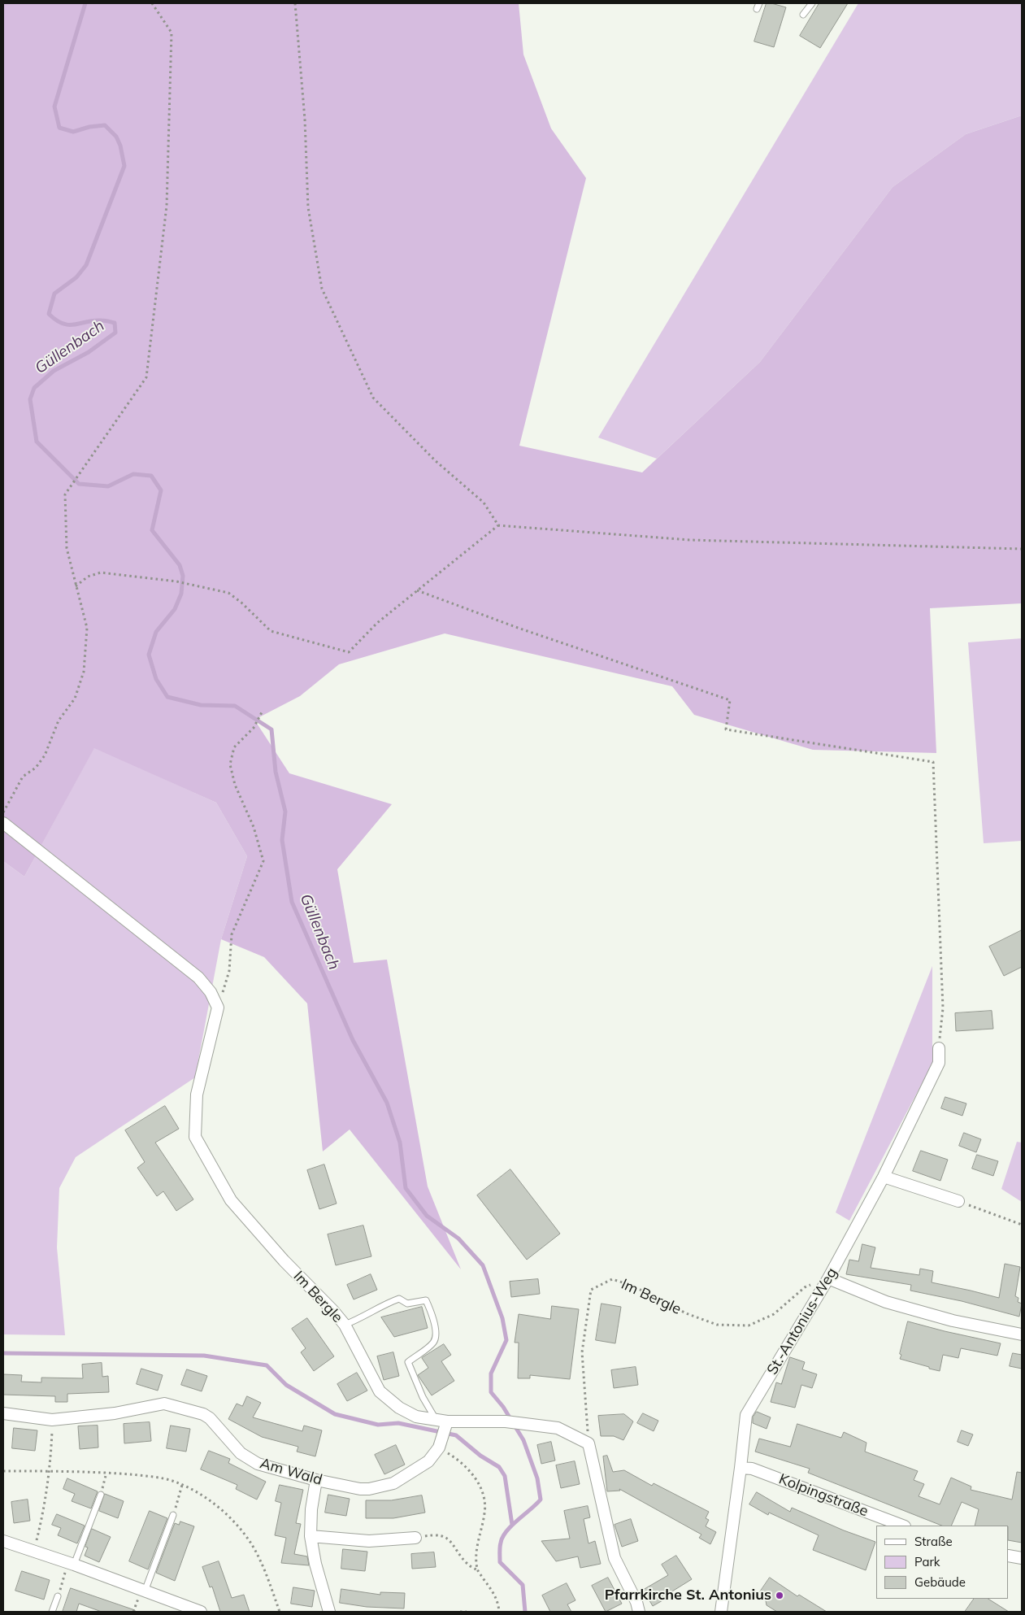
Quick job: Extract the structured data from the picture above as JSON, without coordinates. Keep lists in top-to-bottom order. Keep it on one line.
{"streets":{"street":["Im Bergle","St.-Antonius-Weg","Am Wald","Kolpingstraße"]},"crossings":[["Im Bergle","St.-Antonius-Weg"],["Im Bergle","Am Wald"],["St.-Antonius-Weg","Kolpingstraße"]],"water":["Güllenbach"],"places":["Pfarrkirche St. Antonius"],"legend":["Straße","Park","Gebäude"]}
